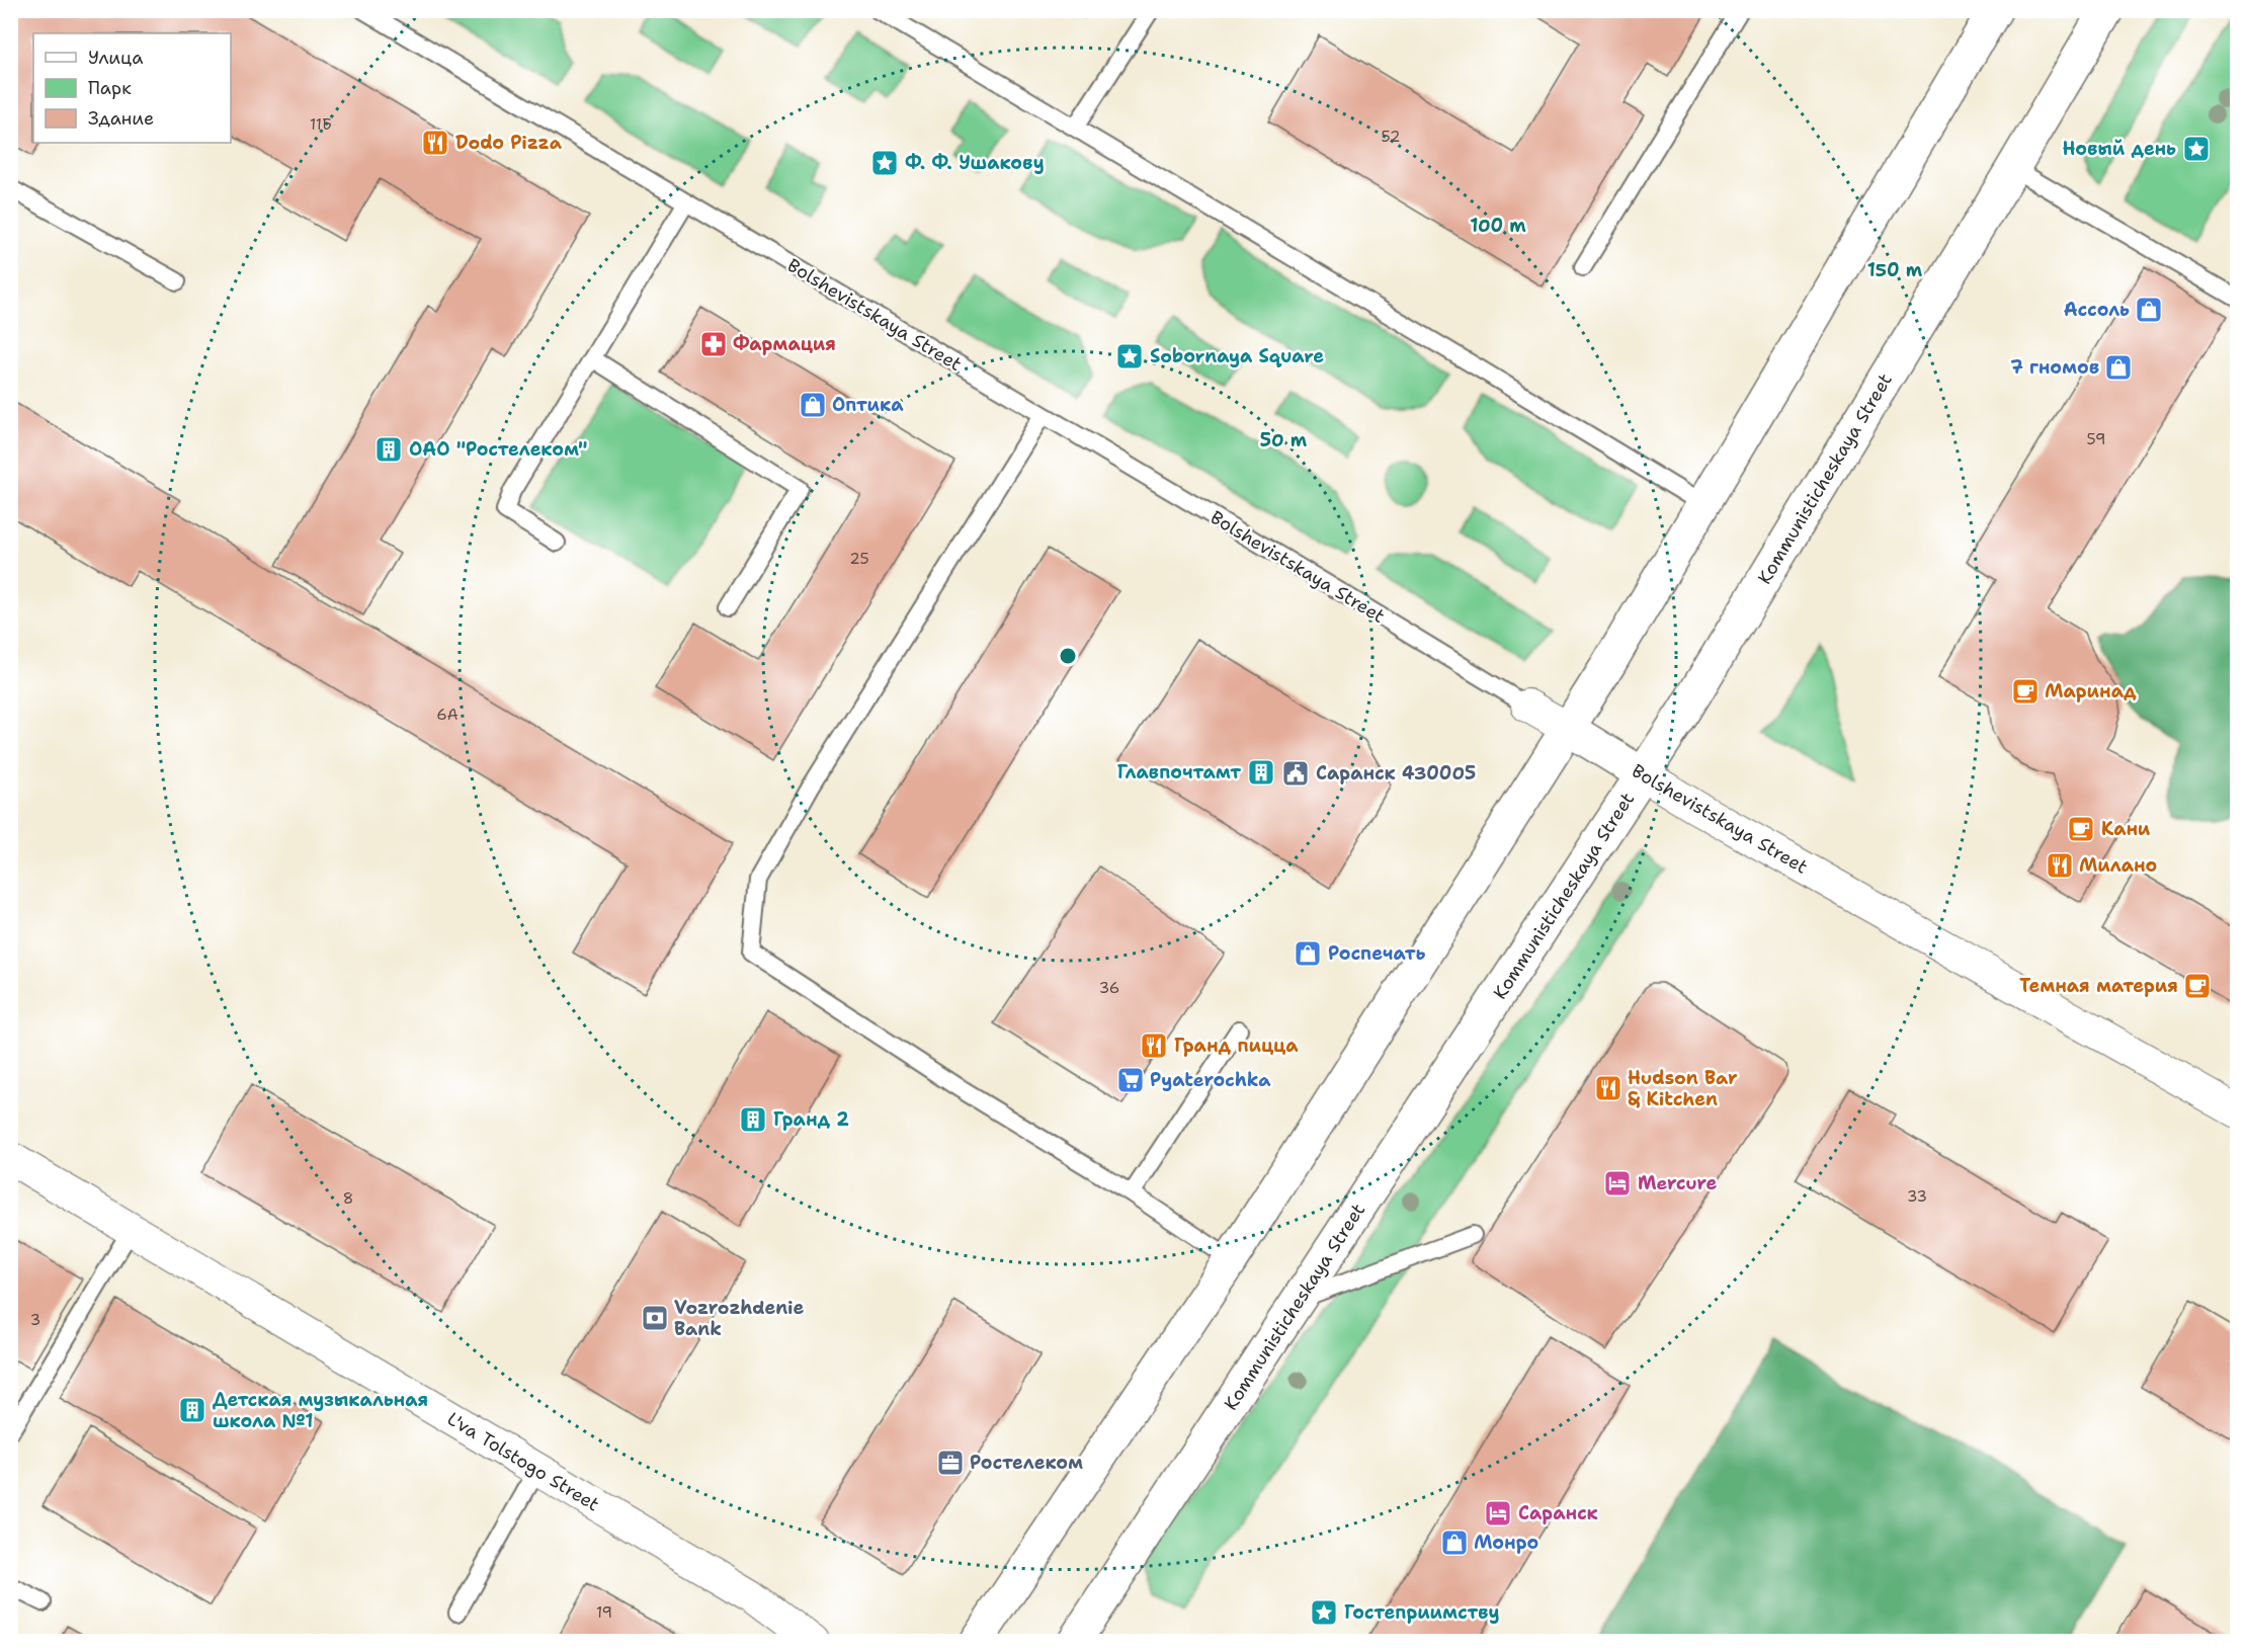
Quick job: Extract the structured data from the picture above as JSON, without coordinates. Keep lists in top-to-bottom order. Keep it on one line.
{"streets":{"main road":["Bolshevistskaya Street","Kommunisticheskaya Street"],"street":["L'va Tolstogo Street"]},"crossings":[["Bolshevistskaya Street","Kommunisticheskaya Street"]],"places":{"restaurant":["Dodo Pizza","Милано","Гранд пицца","Hudson Bar & Kitchen"],"place":["Новый день","Ф. Ф. Ушакову","Sobornaya Square","Гостеприимству"],"shop":["Ассоль","7 гномов","Оптика","Роспечать","Монро"],"pharmacy":["Фармация"],"building":["ОАО \"Ростелеком\"","Главпочтамт","Гранд 2","Детская музыкальная школа №1"],"cafe":["Маринад","Кани","Темная материя"],"public building":["Саранск 430005"],"supermarket":["Pyaterochka"],"hotel":["Mercure","Саранск"],"bank":["Vozrozhdenie Bank"],"office":["Ростелеком"]},"house_numbers":["11Б","52","59","25","6А","36","33","8","3","19"],"legend":["Улица","Парк","Здание"],"rings":["100 m","150 m","50 m"]}
